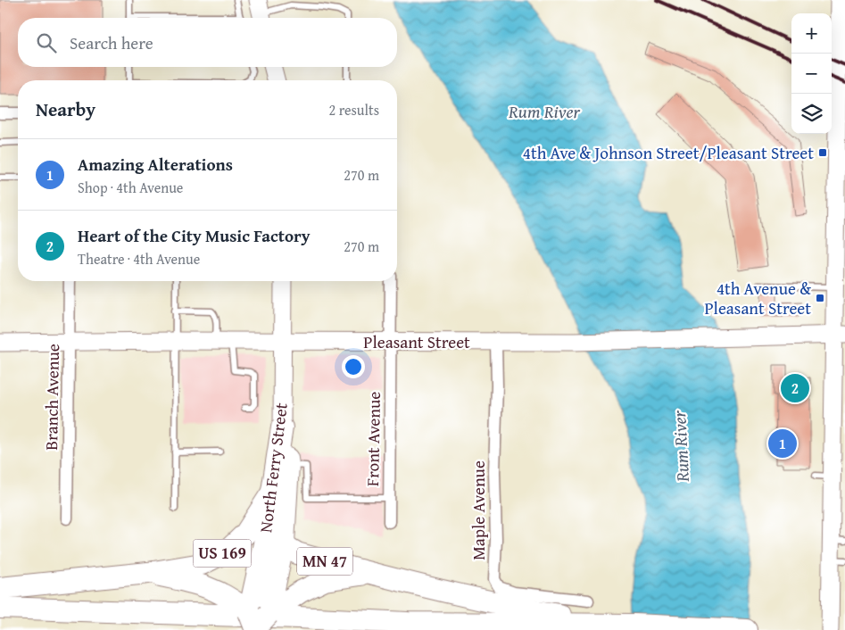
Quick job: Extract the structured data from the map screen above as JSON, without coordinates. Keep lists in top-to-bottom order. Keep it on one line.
{"streets":{"highway":["North Ferry Street","US 169","MN 47"],"street":["Pleasant Street","Branch Avenue","Front Avenue","Maple Avenue"]},"crossings":[["Pleasant Street","Branch Avenue"],["Pleasant Street","Front Avenue"],["Pleasant Street","North Ferry Street"],["Pleasant Street","Maple Avenue"],["North Ferry Street","US 169"]],"water":["Rum River"],"places":{"transit":["4th Ave & Johnson Street/Pleasant Street","4th Avenue & Pleasant Street"]},"page":{"map_buttons":["+","−"],"search":"Search here","heading":["Nearby","2 results"],"list":[{"mark":"1","name":"Amazing Alterations","note":"Shop · 4th Avenue","value":"270 m"},{"mark":"2","name":"Heart of the City Music Factory","note":"Theatre · 4th Avenue","value":"270 m"}],"pins":["2","1"]}}
